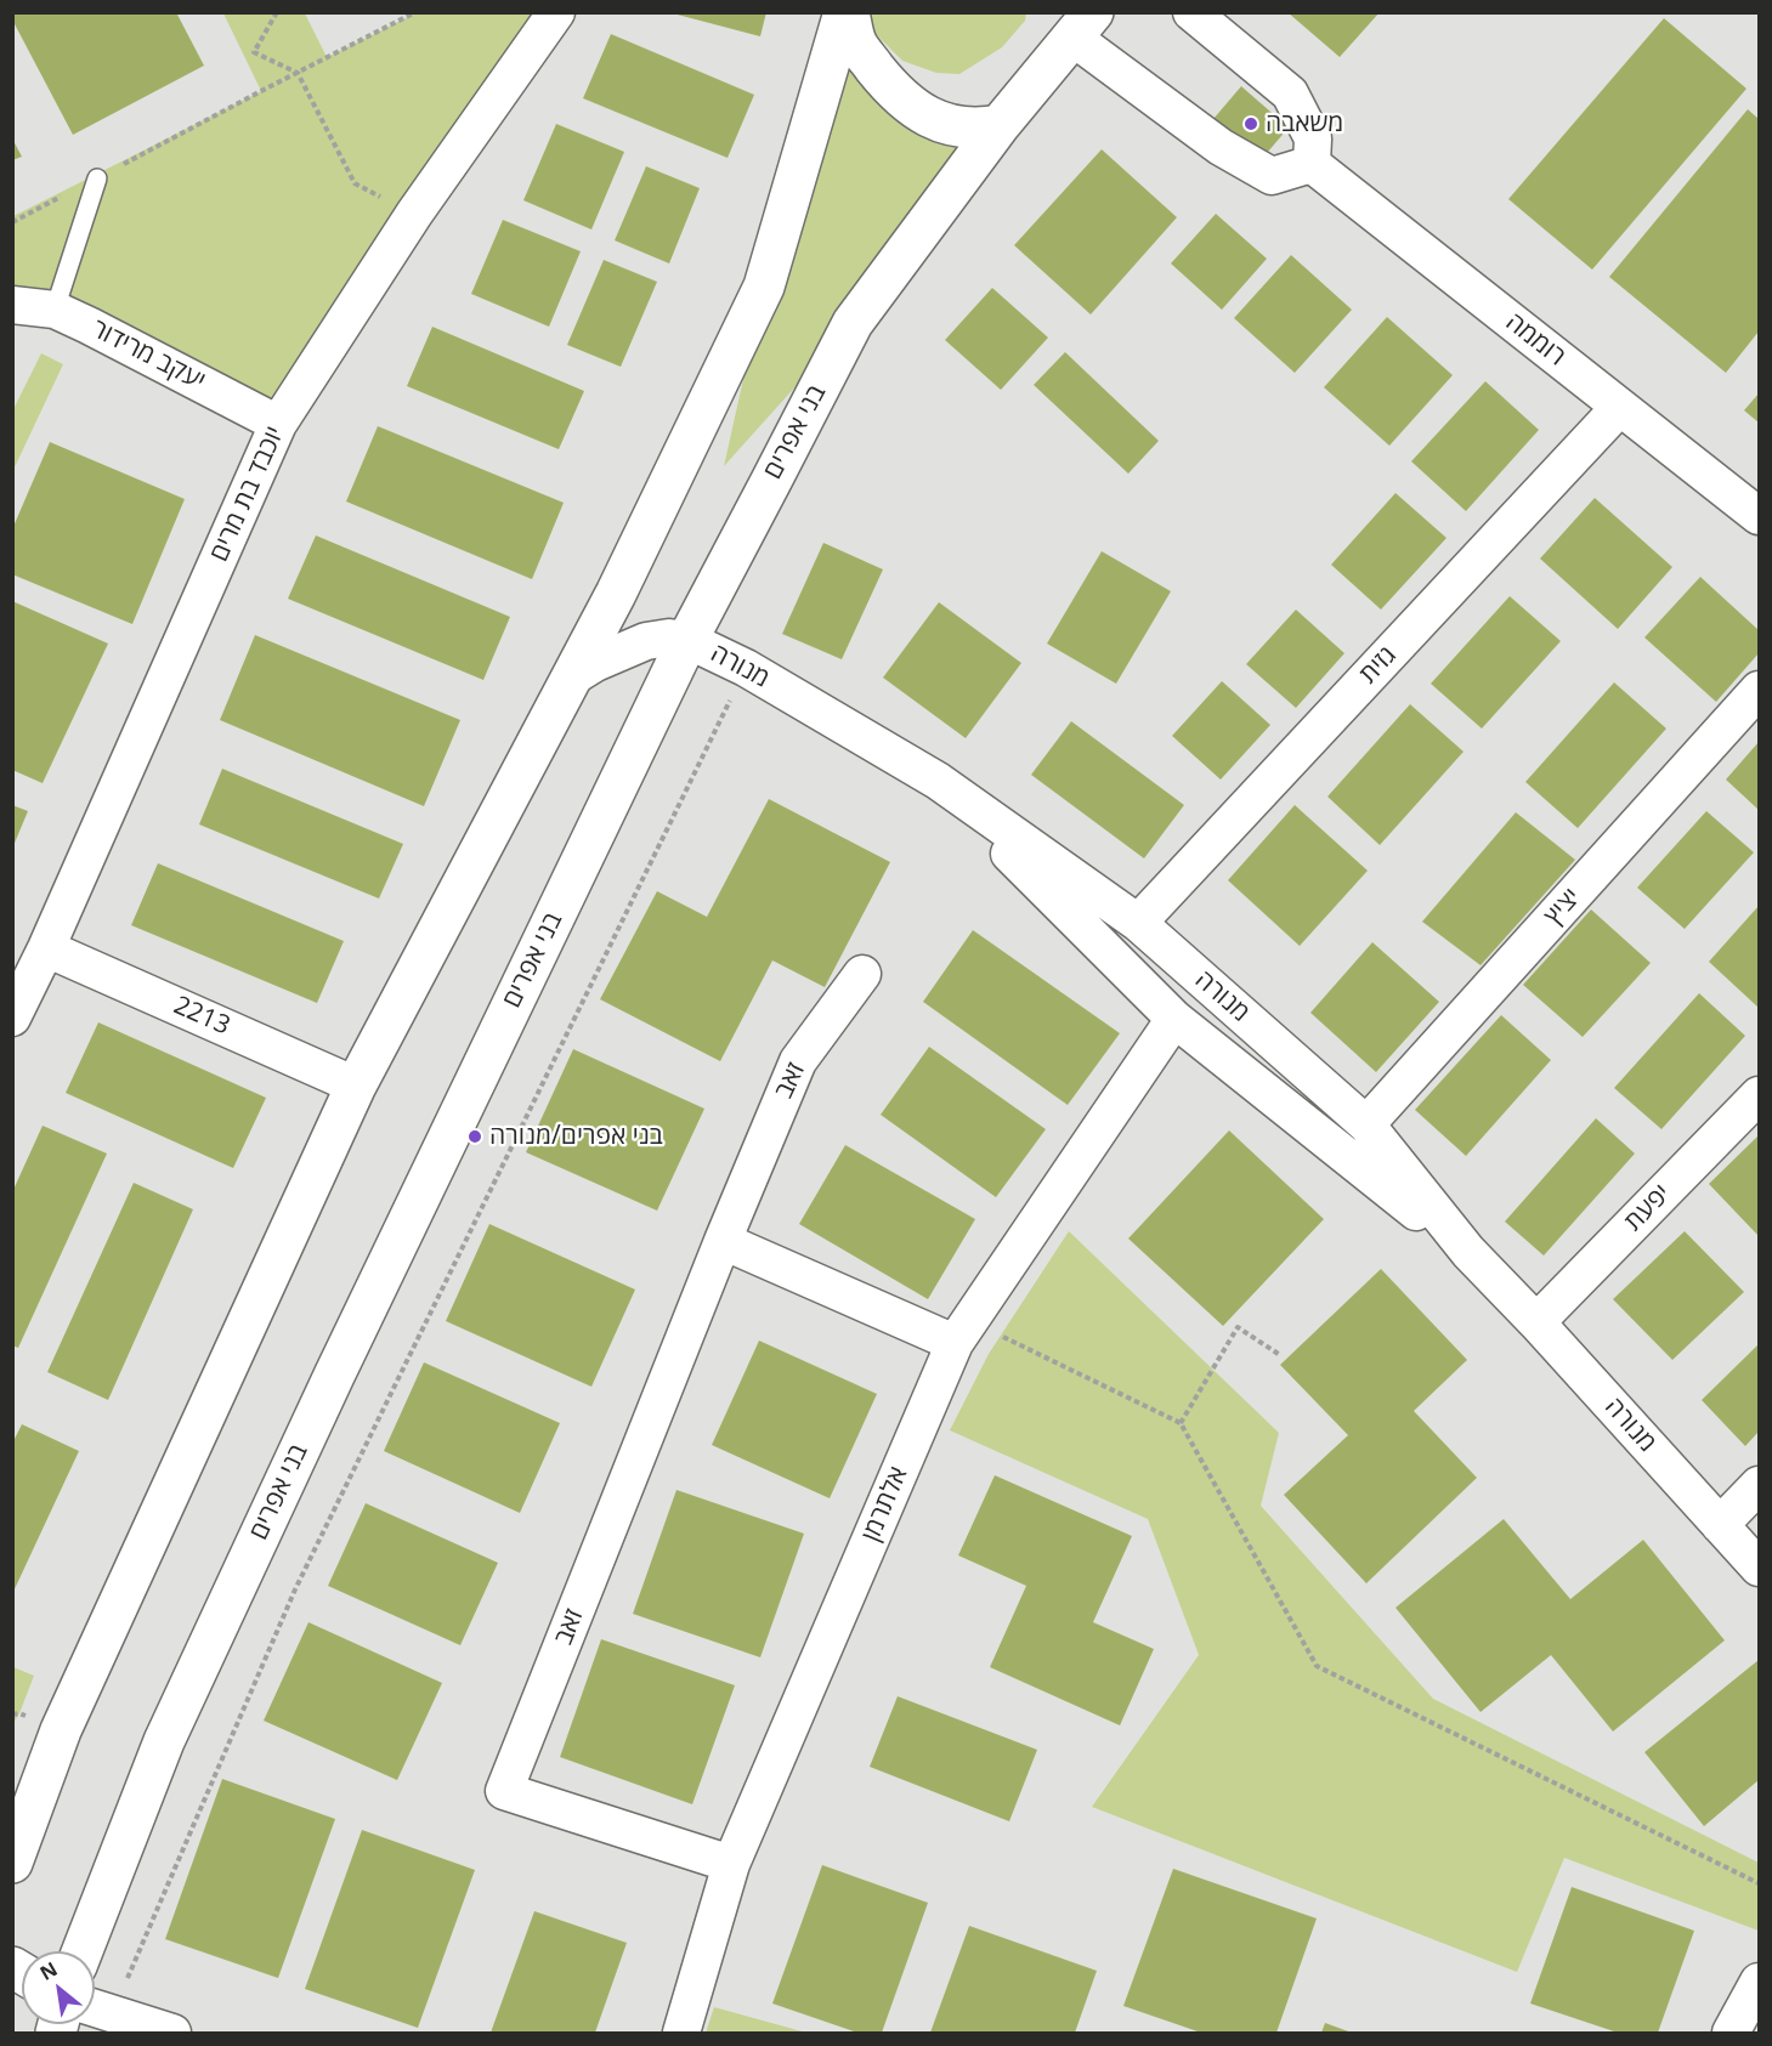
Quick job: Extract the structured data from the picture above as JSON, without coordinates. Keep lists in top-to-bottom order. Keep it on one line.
{"streets":{"main road":["בני אפרים"],"street":["רוממה","יעקב מרידור","יוכבד בת מרים","גזית","מנורה","יציץ","2213","זאב","יפעת","אלתרמן"]},"crossings":[["רוממה","גזית"],["יעקב מרידור","יוכבד בת מרים"],["בני אפרים","מנורה"],["יוכבד בת מרים","2213"],["גזית","מנורה"],["מנורה","יציץ"],["מנורה","יפעת"],["מנורה","אלתרמן"],["זאב","אלתרמן"]],"places":["משאבה","בני אפרים/מנורה"],"north":"top left"}
